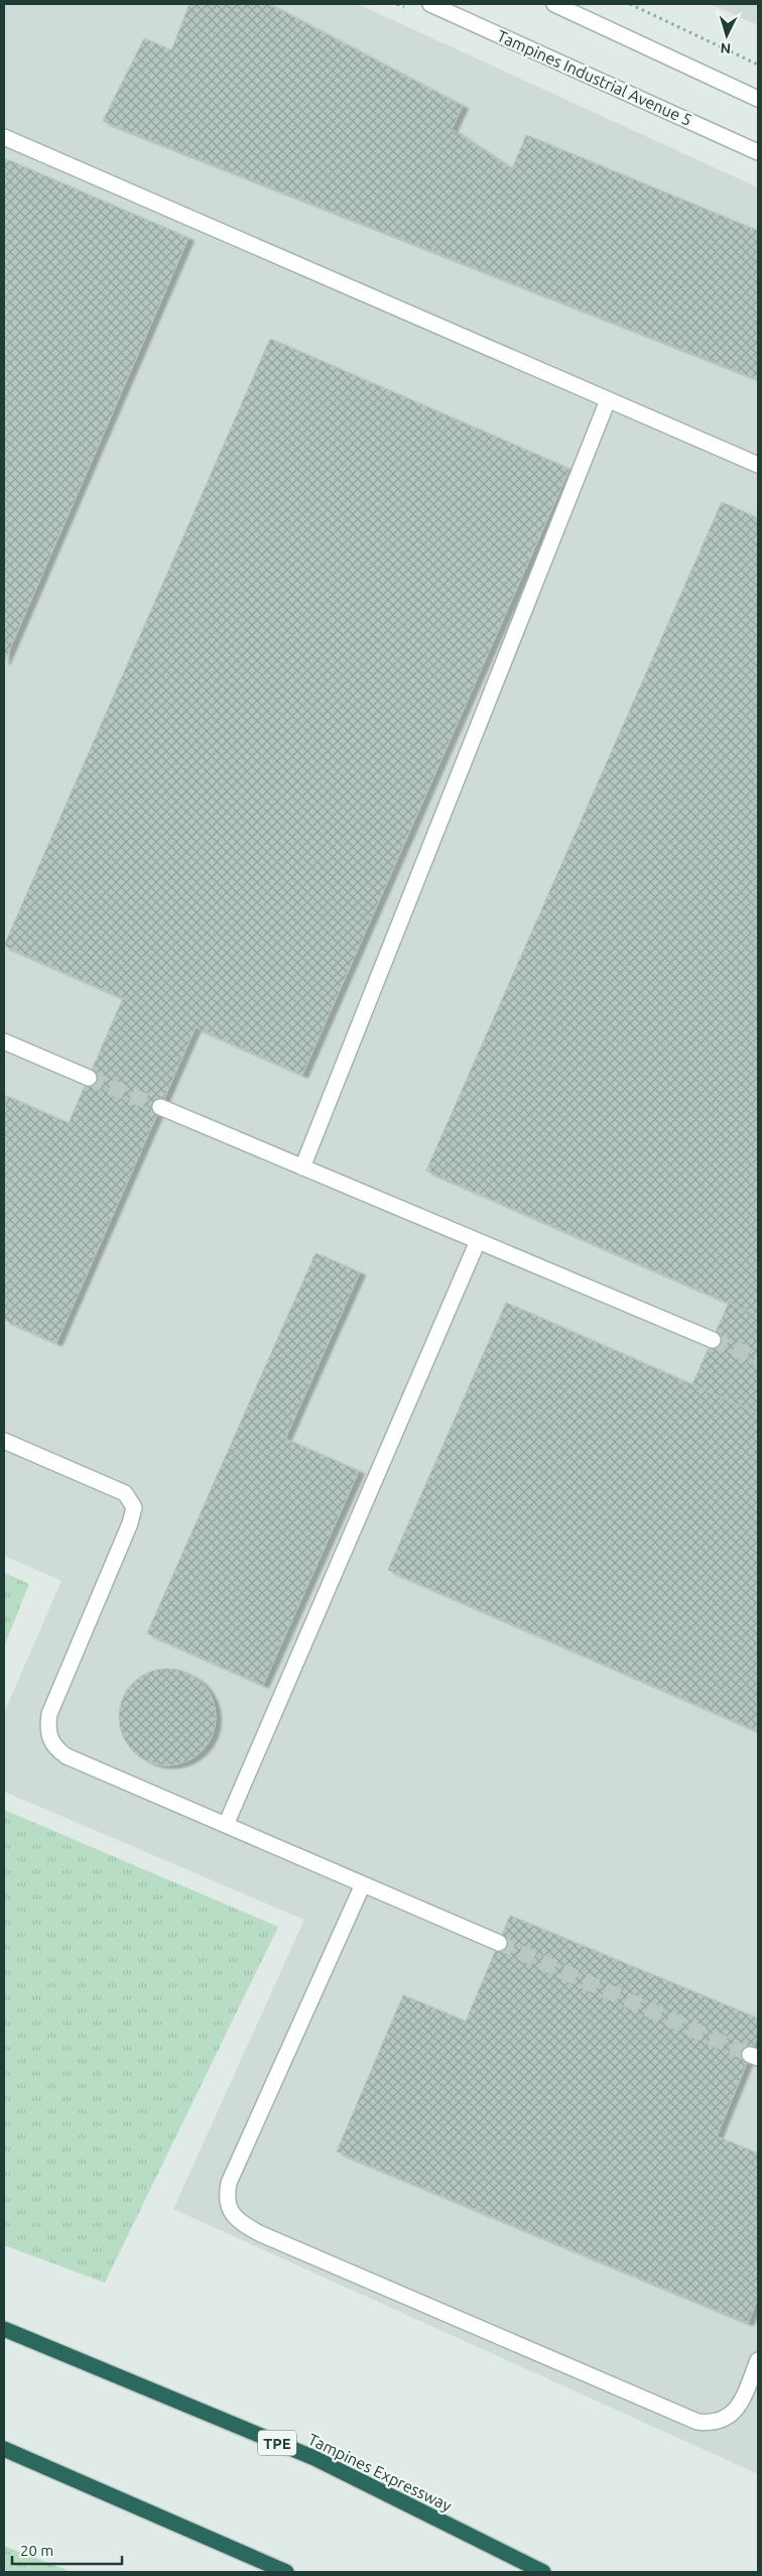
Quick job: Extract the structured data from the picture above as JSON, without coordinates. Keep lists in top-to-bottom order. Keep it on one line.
{"streets":{"highway":["TPE","Tampines Expressway"],"street":["Tampines Industrial Avenue 5"]},"scale_bar":"20 m","north":"bottom"}
